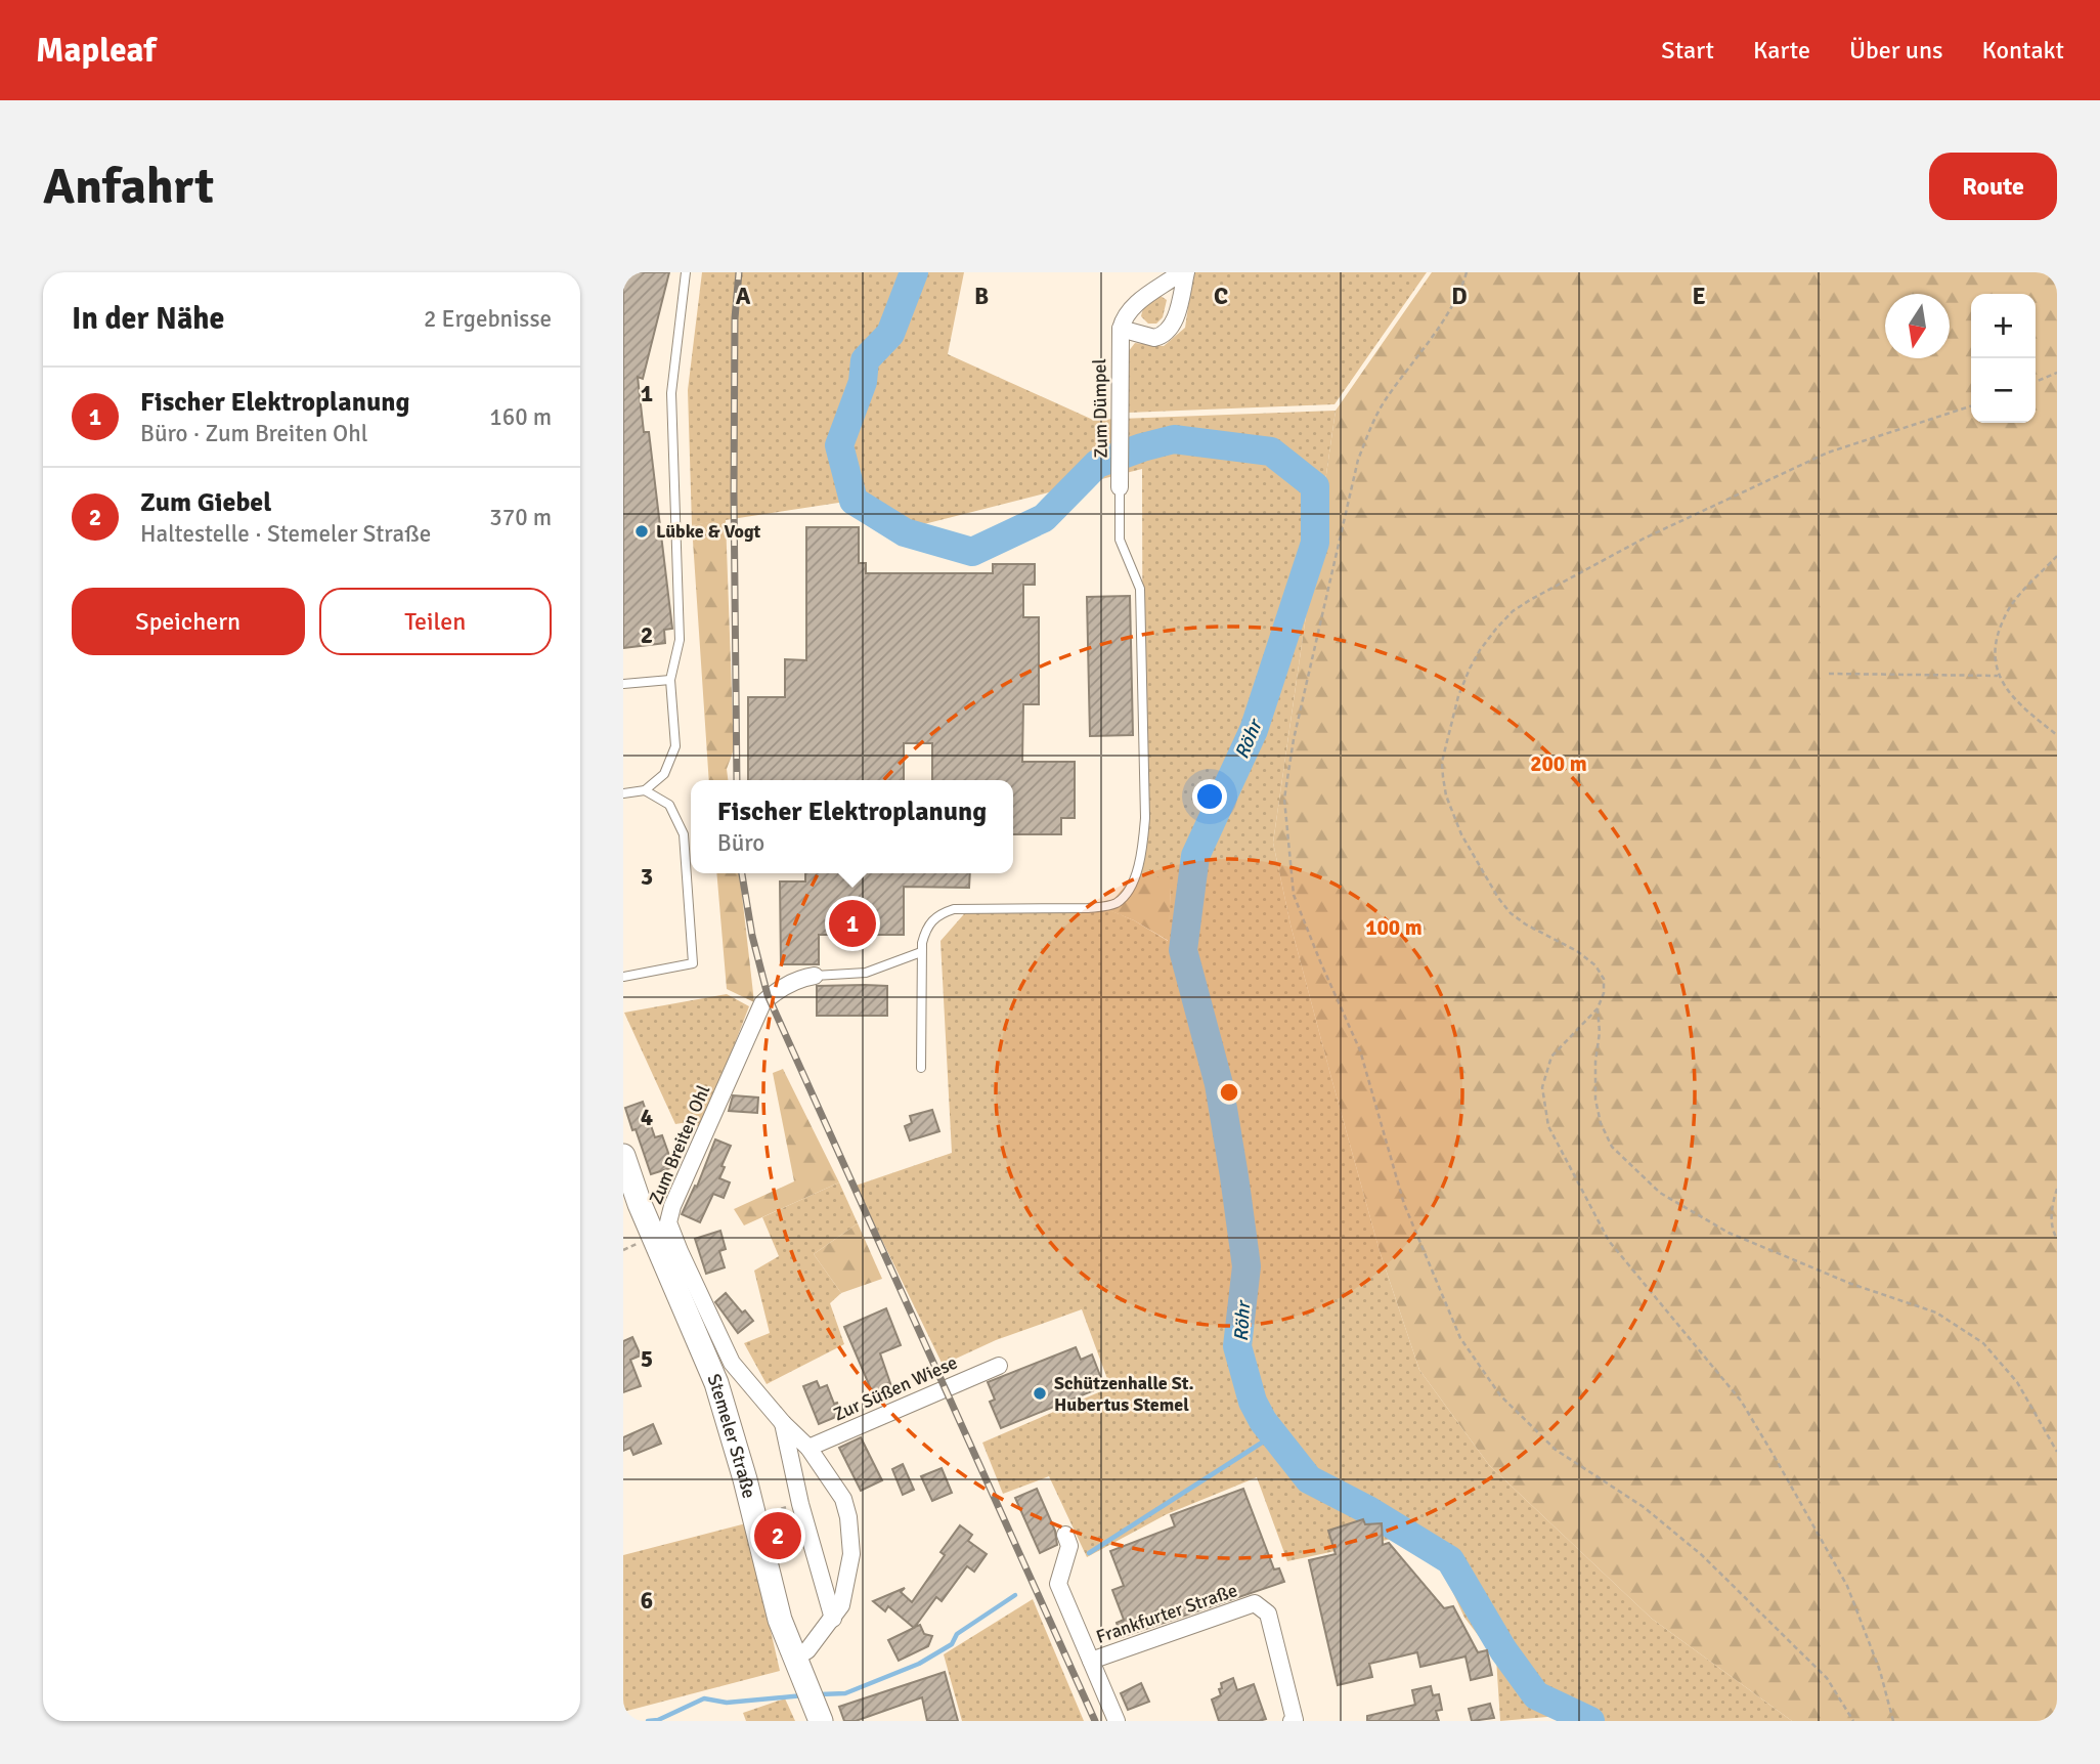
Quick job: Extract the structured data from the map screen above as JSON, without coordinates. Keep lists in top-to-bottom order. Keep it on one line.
{"streets":{"main road":["Stemeler Straße"],"street":["Zum Dümpel","Zum Breiten Ohl","Zur Süßen Wiese","Frankfurter Straße"]},"crossings":[["Zum Breiten Ohl","Zur Süßen Wiese"],["Zum Breiten Ohl","Stemeler Straße"]],"water":["Röhr"],"places":["Lübke & Vogt","Schützenhalle St. Hubertus Stemel"],"north":"bottom","page":{"header":"Mapleaf","nav":["Start","Karte","Über uns","Kontakt"],"buttons":["Route",["Speichern","Teilen"]],"title":"Anfahrt","heading":["In der Nähe","2 Ergebnisse"],"map_buttons":["+","−"],"list":[{"mark":"1","name":"Fischer Elektroplanung","note":"Büro · Zum Breiten Ohl","value":"160 m"},{"mark":"2","name":"Zum Giebel","note":"Haltestelle · Stemeler Straße","value":"370 m"}],"popup":["Fischer Elektroplanung","Büro"],"pins":["1","2"]},"grid":{"columns":["A","B","C","D","E"],"rows":["1","2","3","4","5","6"]},"rings":["200 m","100 m"]}
